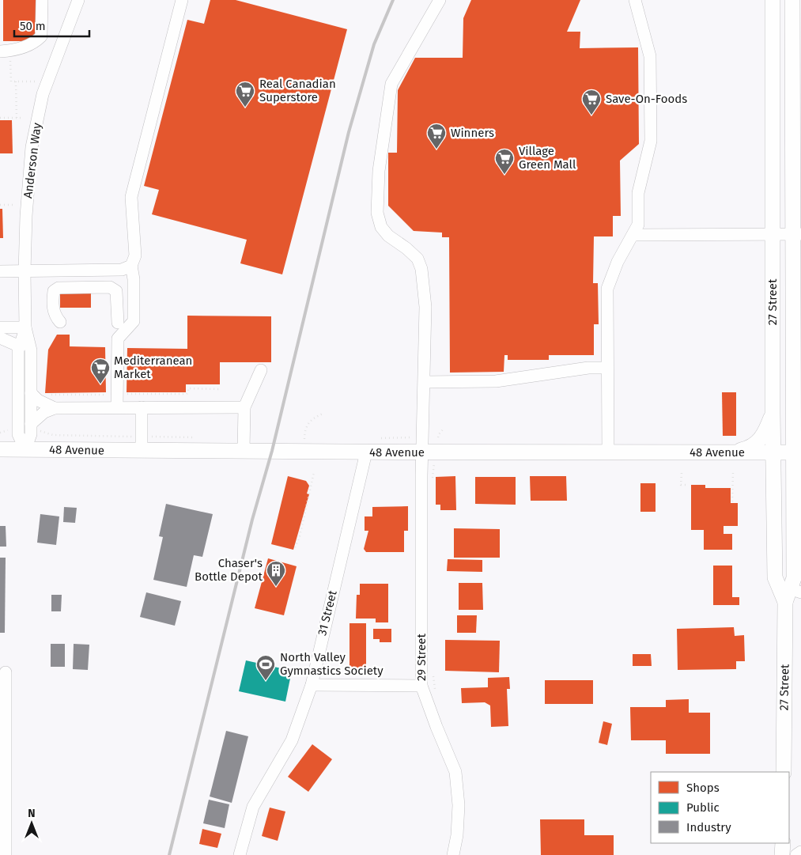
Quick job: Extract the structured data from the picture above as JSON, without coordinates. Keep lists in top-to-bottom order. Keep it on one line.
{"streets":{"main road":["27 Street","48 Avenue"],"street":["Anderson Way","31 Street","29 Street"]},"crossings":[["Anderson Way","48 Avenue"],["27 Street","48 Avenue"],["48 Avenue","31 Street"],["48 Avenue","29 Street"]],"places":{"supermarket":["Real Canadian Superstore","Save-On-Foods","Winners","Village Green Mall","Mediterranean Market"],"building":["Chaser's Bottle Depot"],"sports":["North Valley Gymnastics Society"]},"legend":["Shops","Public","Industry"],"scale_bar":"50 m","north":"top"}
